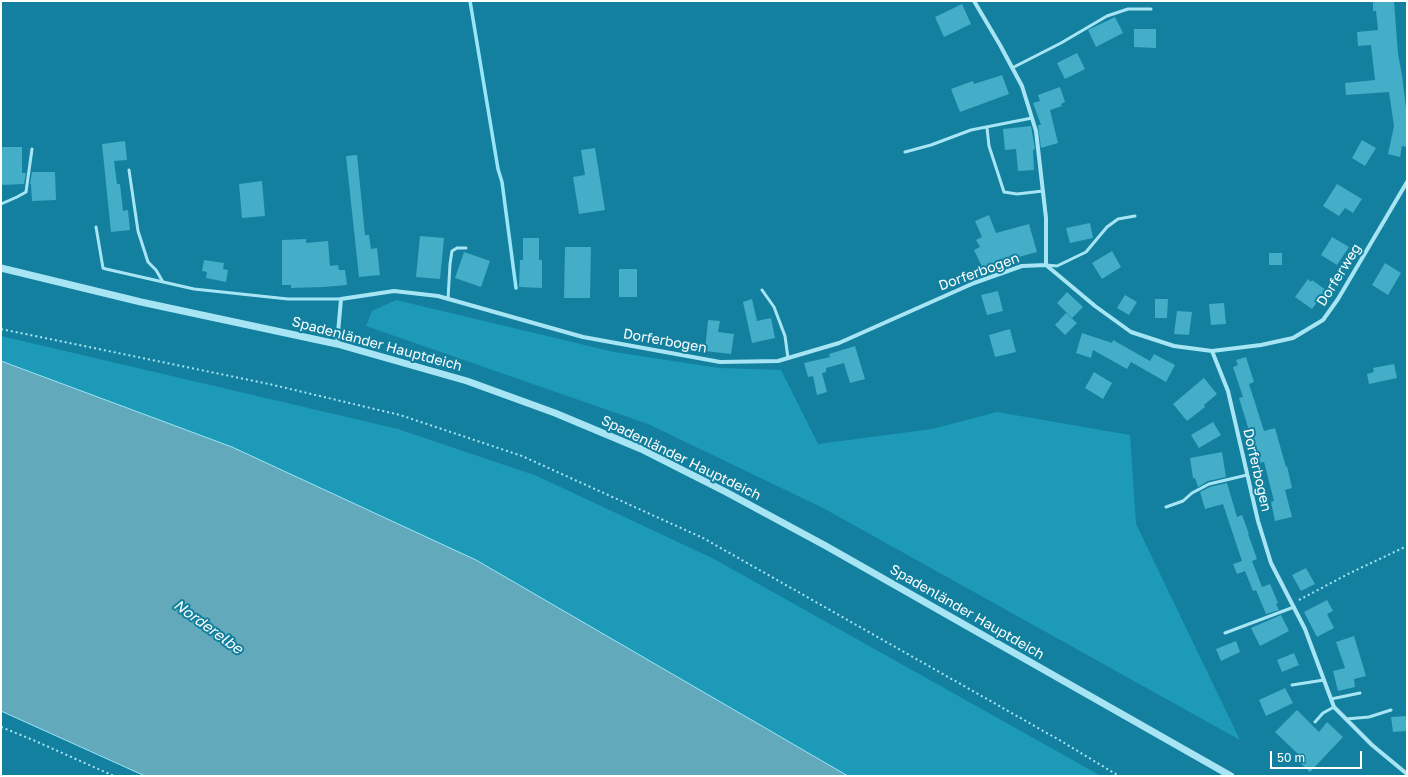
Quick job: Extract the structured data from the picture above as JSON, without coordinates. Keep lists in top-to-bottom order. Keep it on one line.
{"streets":{"street":["Dorferbogen","Dorferweg","Spadenländer Hauptdeich"]},"crossings":[["Dorferbogen","Dorferweg"]],"water":["Norderelbe"],"scale_bar":"50 m"}
